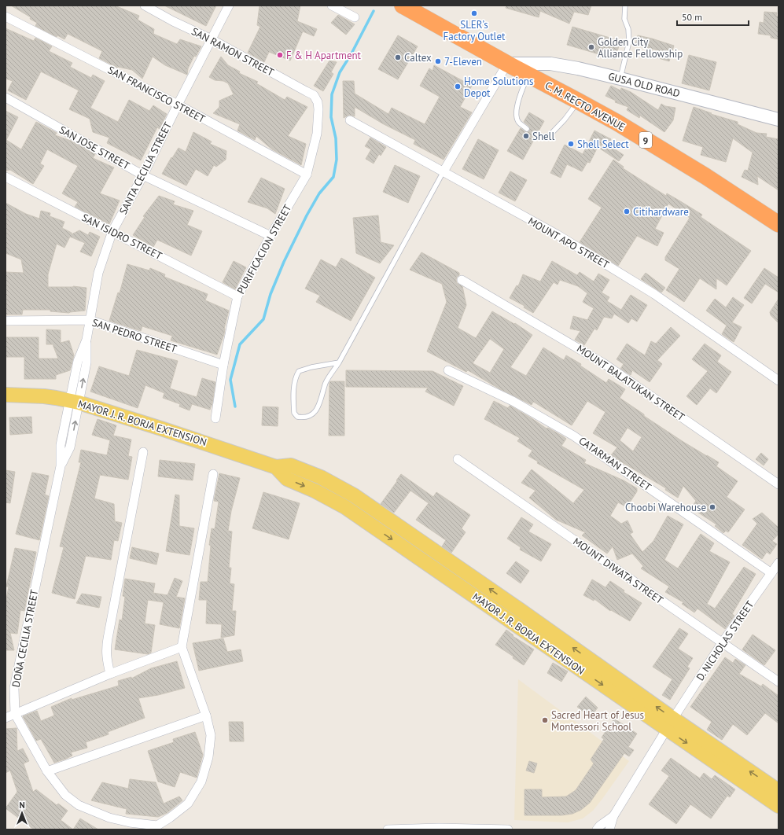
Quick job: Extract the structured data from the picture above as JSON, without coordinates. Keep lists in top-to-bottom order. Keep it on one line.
{"streets":{"highway":["C. M. RECTO AVENUE","9"],"main road":["MAYOR J. R. BORJA EXTENSION"],"street":["SAN RAMON STREET","GUSA OLD ROAD","SAN FRANCISCO STREET","SAN JOSE STREET","SANTA CECILIA STREET","SAN ISIDRO STREET","MOUNT APO STREET","PURIFICACION STREET","SAN PEDRO STREET","MOUNT BALATUKAN STREET","CATARMAN STREET","MOUNT DIWATA STREET","DOÑA CECILIA STREET","D. NICHOLAS STREET"]},"crossings":[["SAN RAMON STREET","SANTA CECILIA STREET"],["SAN RAMON STREET","PURIFICACION STREET"],["GUSA OLD ROAD","C. M. RECTO AVENUE"],["SAN FRANCISCO STREET","SANTA CECILIA STREET"],["SAN FRANCISCO STREET","PURIFICACION STREET"],["SAN JOSE STREET","SANTA CECILIA STREET"],["SAN JOSE STREET","PURIFICACION STREET"],["SANTA CECILIA STREET","SAN ISIDRO STREET"],["SANTA CECILIA STREET","SAN PEDRO STREET"],["SANTA CECILIA STREET","MAYOR J. R. BORJA EXTENSION"],["SANTA CECILIA STREET","DOÑA CECILIA STREET"],["SAN ISIDRO STREET","PURIFICACION STREET"],["PURIFICACION STREET","SAN PEDRO STREET"],["MAYOR J. R. BORJA EXTENSION","DOÑA CECILIA STREET"],["MAYOR J. R. BORJA EXTENSION","D. NICHOLAS STREET"],["CATARMAN STREET","D. NICHOLAS STREET"],["MOUNT DIWATA STREET","D. NICHOLAS STREET"]],"places":["SLER’s Factory Outlet","Golden City Alliance Fellowship","F & H Apartment","Caltex","7-Eleven","Home Solutions Depot","Shell","Shell Select","Citihardware","Choobi Warehouse","Sacred Heart of Jesus Montessori School"],"scale_bar":"50 m","north":"top"}
